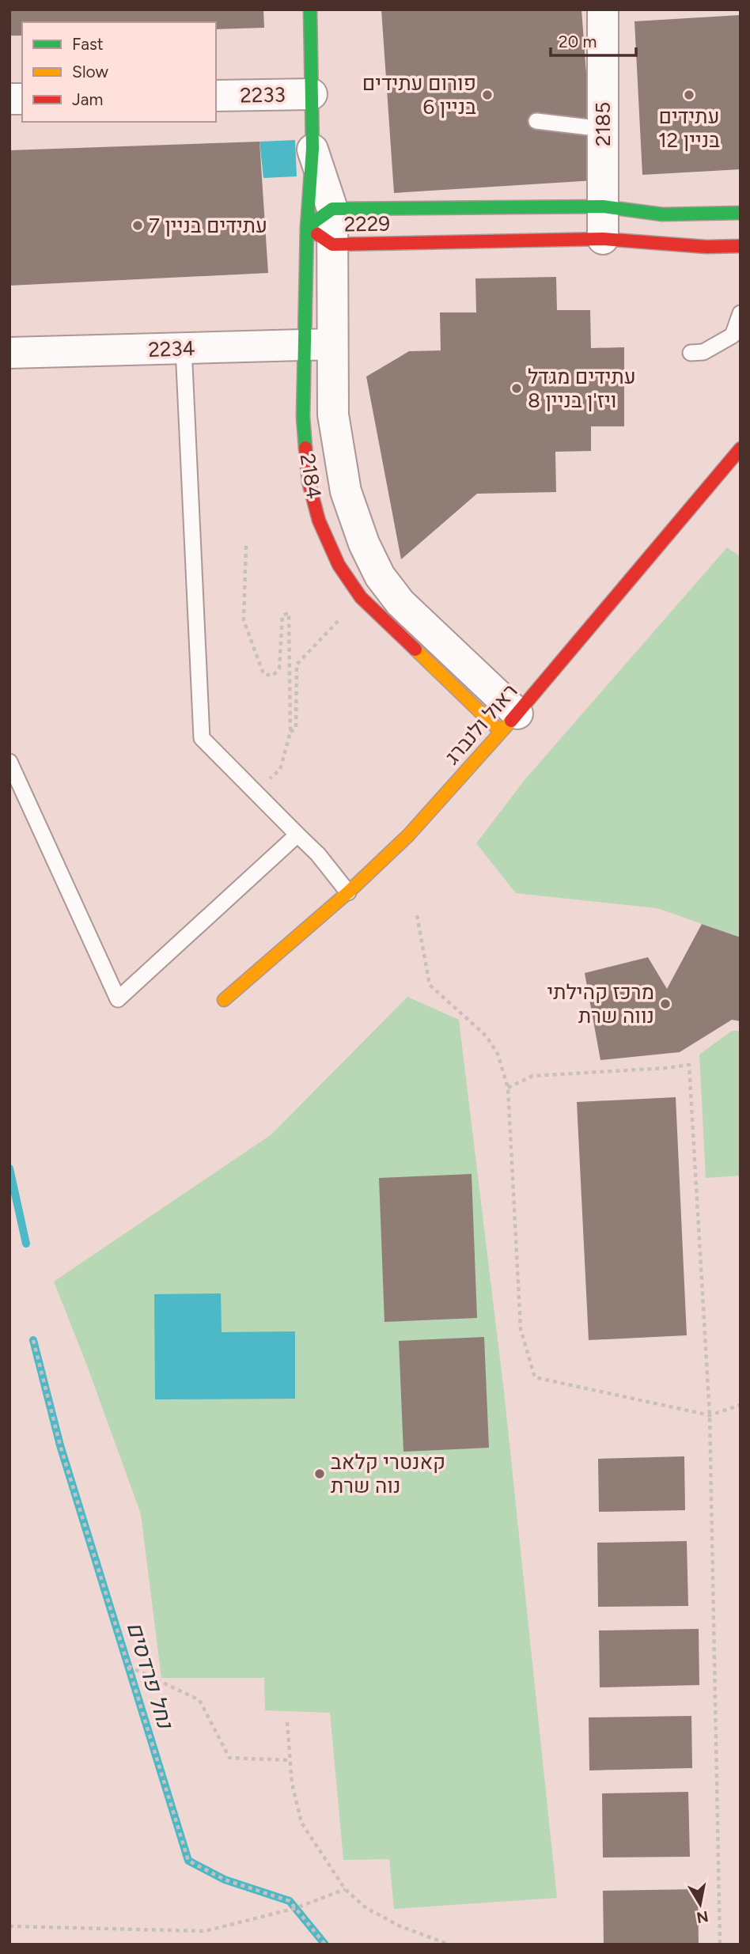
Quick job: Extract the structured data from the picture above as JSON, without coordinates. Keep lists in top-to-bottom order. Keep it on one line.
{"streets":{"street":["2233","2185","2229","2234","2184","ראול ולנברג"]},"crossings":[["2233","2184"],["2185","2229"],["2229","2184"],["2234","2184"],["2184","ראול ולנברג"]],"water":["נחל פרדסים"],"places":["פורום עתידים בניין 6","עתידים בניין 12","עתידים בניין 7","עתידים מגדל ויז'ן בניין 8","מרכז קהילתי נווה שרת","קאנטרי קלאב נוה שרת"],"legend":["Fast","Slow","Jam"],"scale_bar":"20 m","north":"bottom"}
